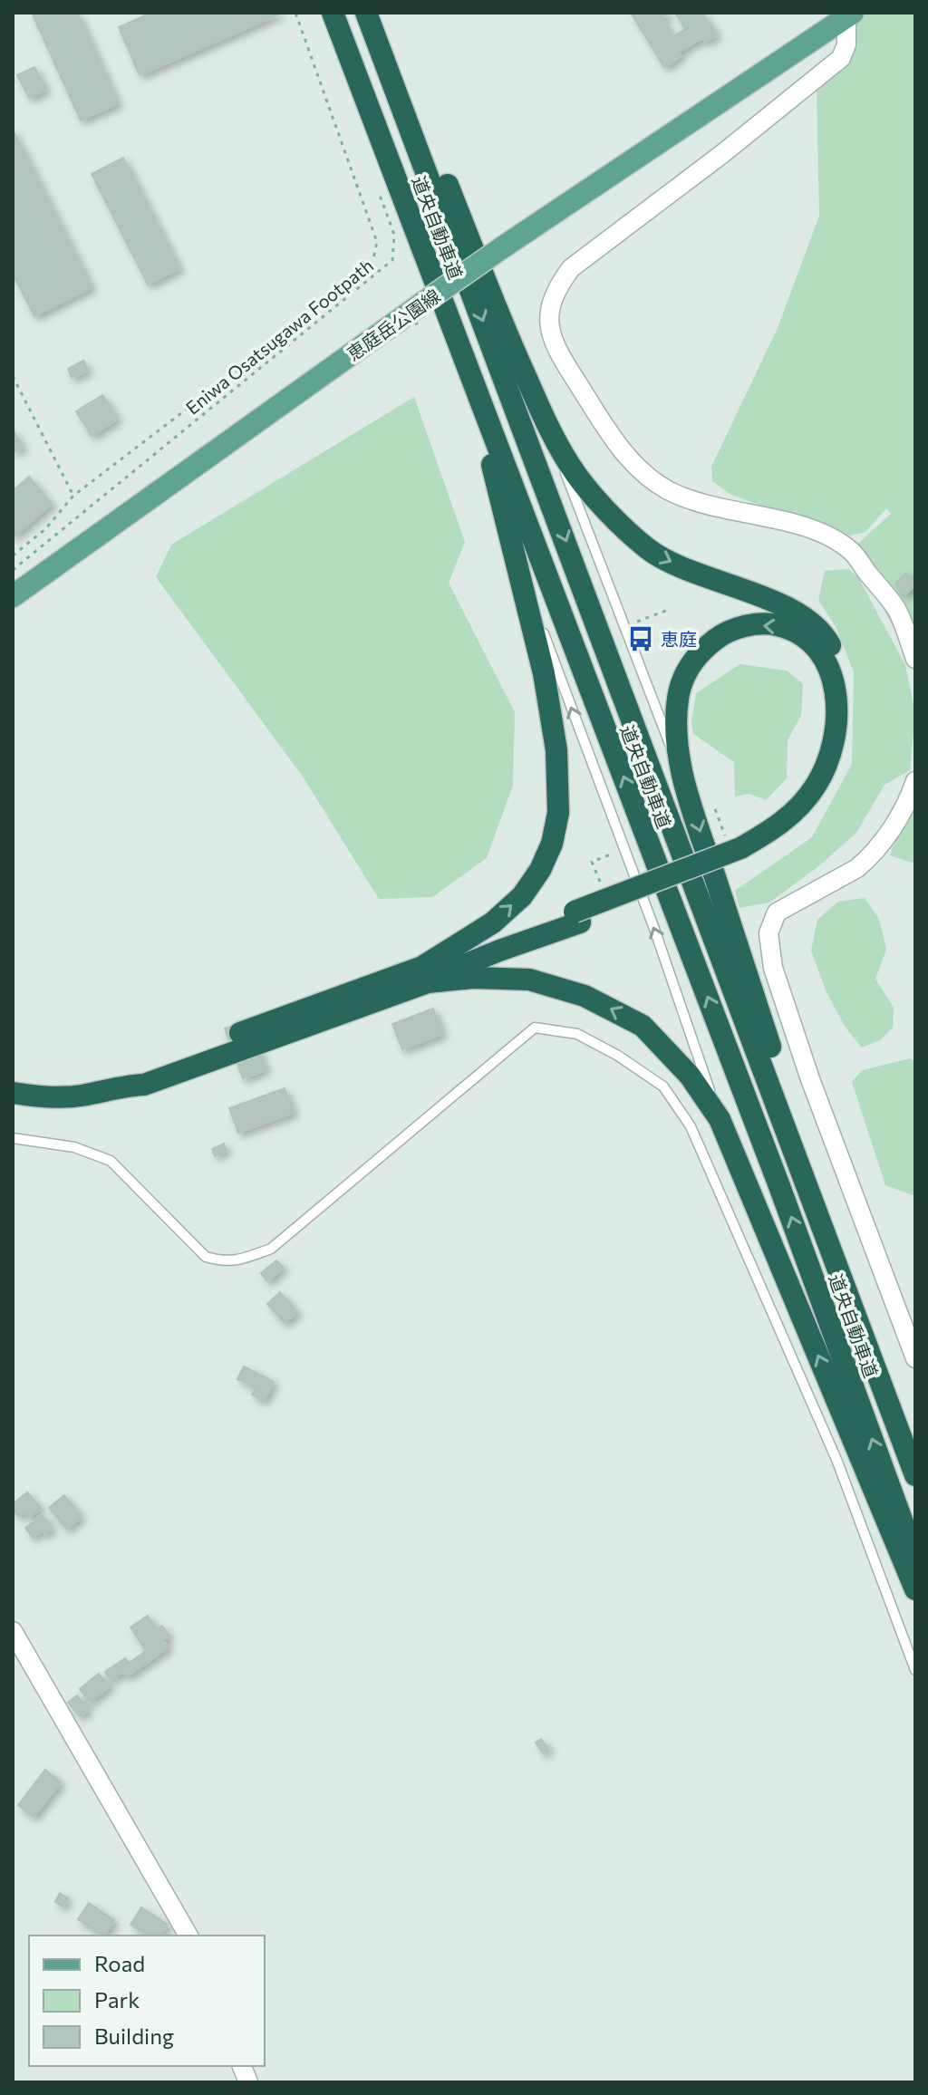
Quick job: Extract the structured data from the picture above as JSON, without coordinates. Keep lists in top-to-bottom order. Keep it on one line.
{"streets":{"highway":["道央自動車道"],"main road":["恵庭岳公園線"],"path":["Eniwa Osatsugawa Footpath"]},"places":{"bus stop":["恵庭"]},"legend":["Road","Park","Building"]}
